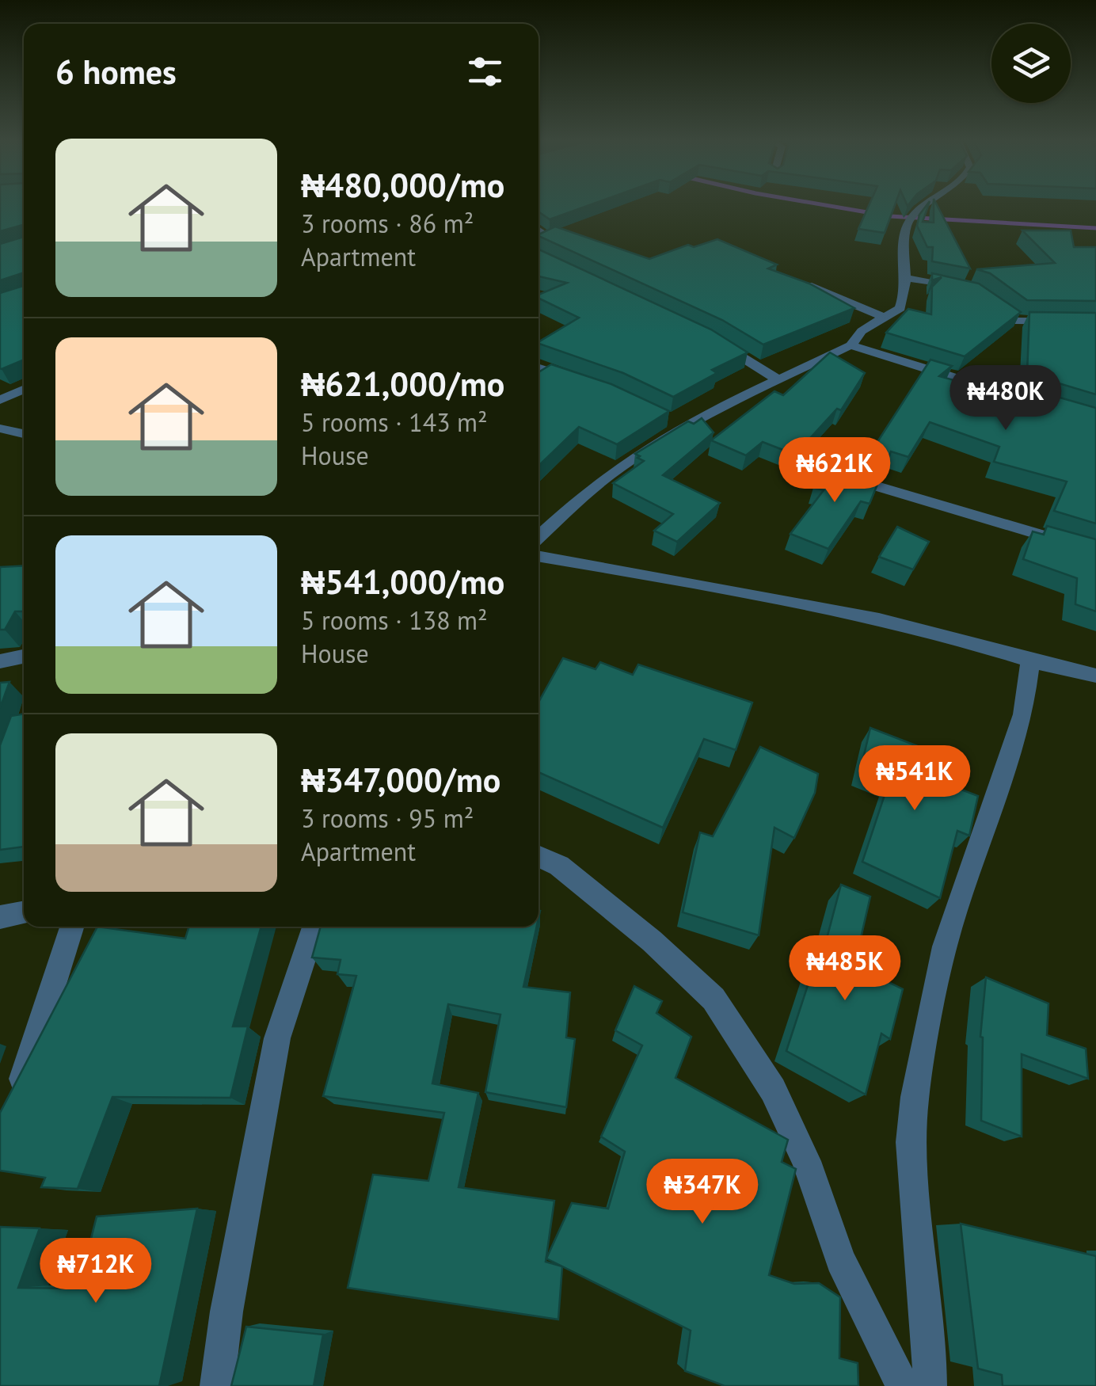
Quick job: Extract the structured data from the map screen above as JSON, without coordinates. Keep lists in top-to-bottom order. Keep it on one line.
{"page":{"heading":"6 homes","list":[{"name":"₦480,000/mo","note":"3 rooms · 86 m² · Apartment"},{"name":"₦621,000/mo","note":"5 rooms · 143 m² · House"},{"name":"₦541,000/mo","note":"5 rooms · 138 m² · House"},{"name":"₦347,000/mo","note":"3 rooms · 95 m² · Apartment"}],"price":["₦480K","₦621K","₦541K","₦485K","₦347K","₦712K"]}}
